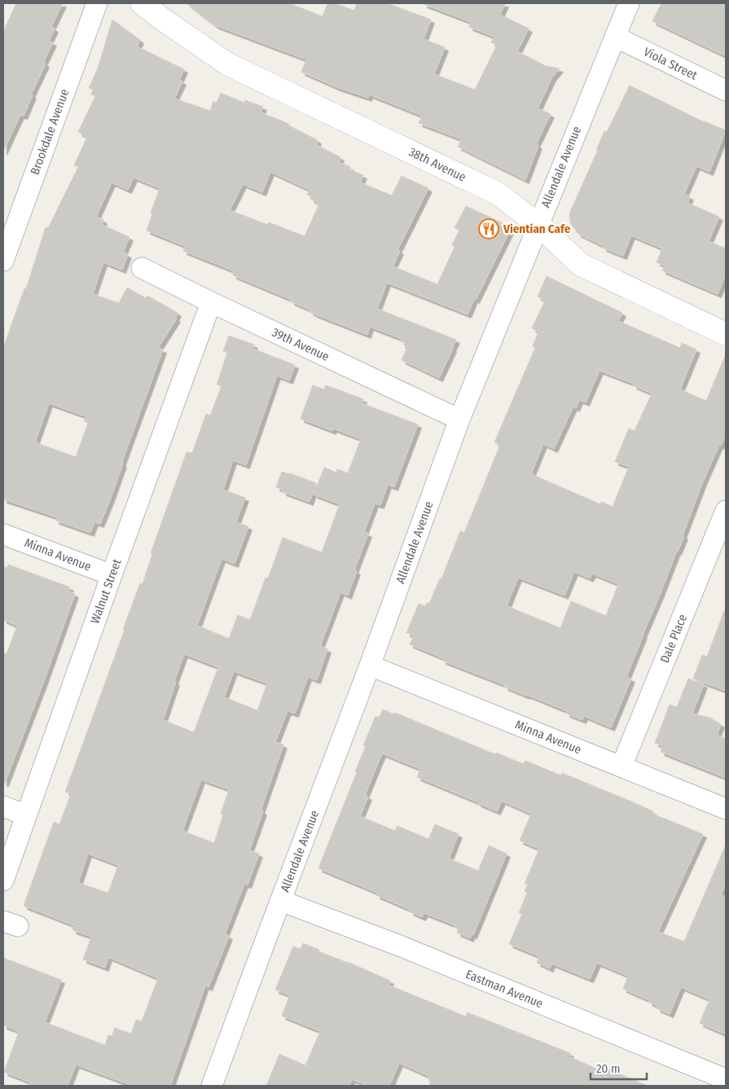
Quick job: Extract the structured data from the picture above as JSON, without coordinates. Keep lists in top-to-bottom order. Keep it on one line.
{"streets":{"street":["Viola Street","Brookdale Avenue","38th Avenue","Allendale Avenue","39th Avenue","Minna Avenue","Walnut Street","Dale Place","Eastman Avenue"]},"crossings":[["Viola Street","Allendale Avenue"],["38th Avenue","Allendale Avenue"],["Allendale Avenue","39th Avenue"],["Allendale Avenue","Minna Avenue"],["Allendale Avenue","Eastman Avenue"],["39th Avenue","Walnut Street"],["Minna Avenue","Walnut Street"],["Minna Avenue","Dale Place"]],"places":{"restaurant":["Vientian Cafe"]},"scale_bar":"20 m"}
